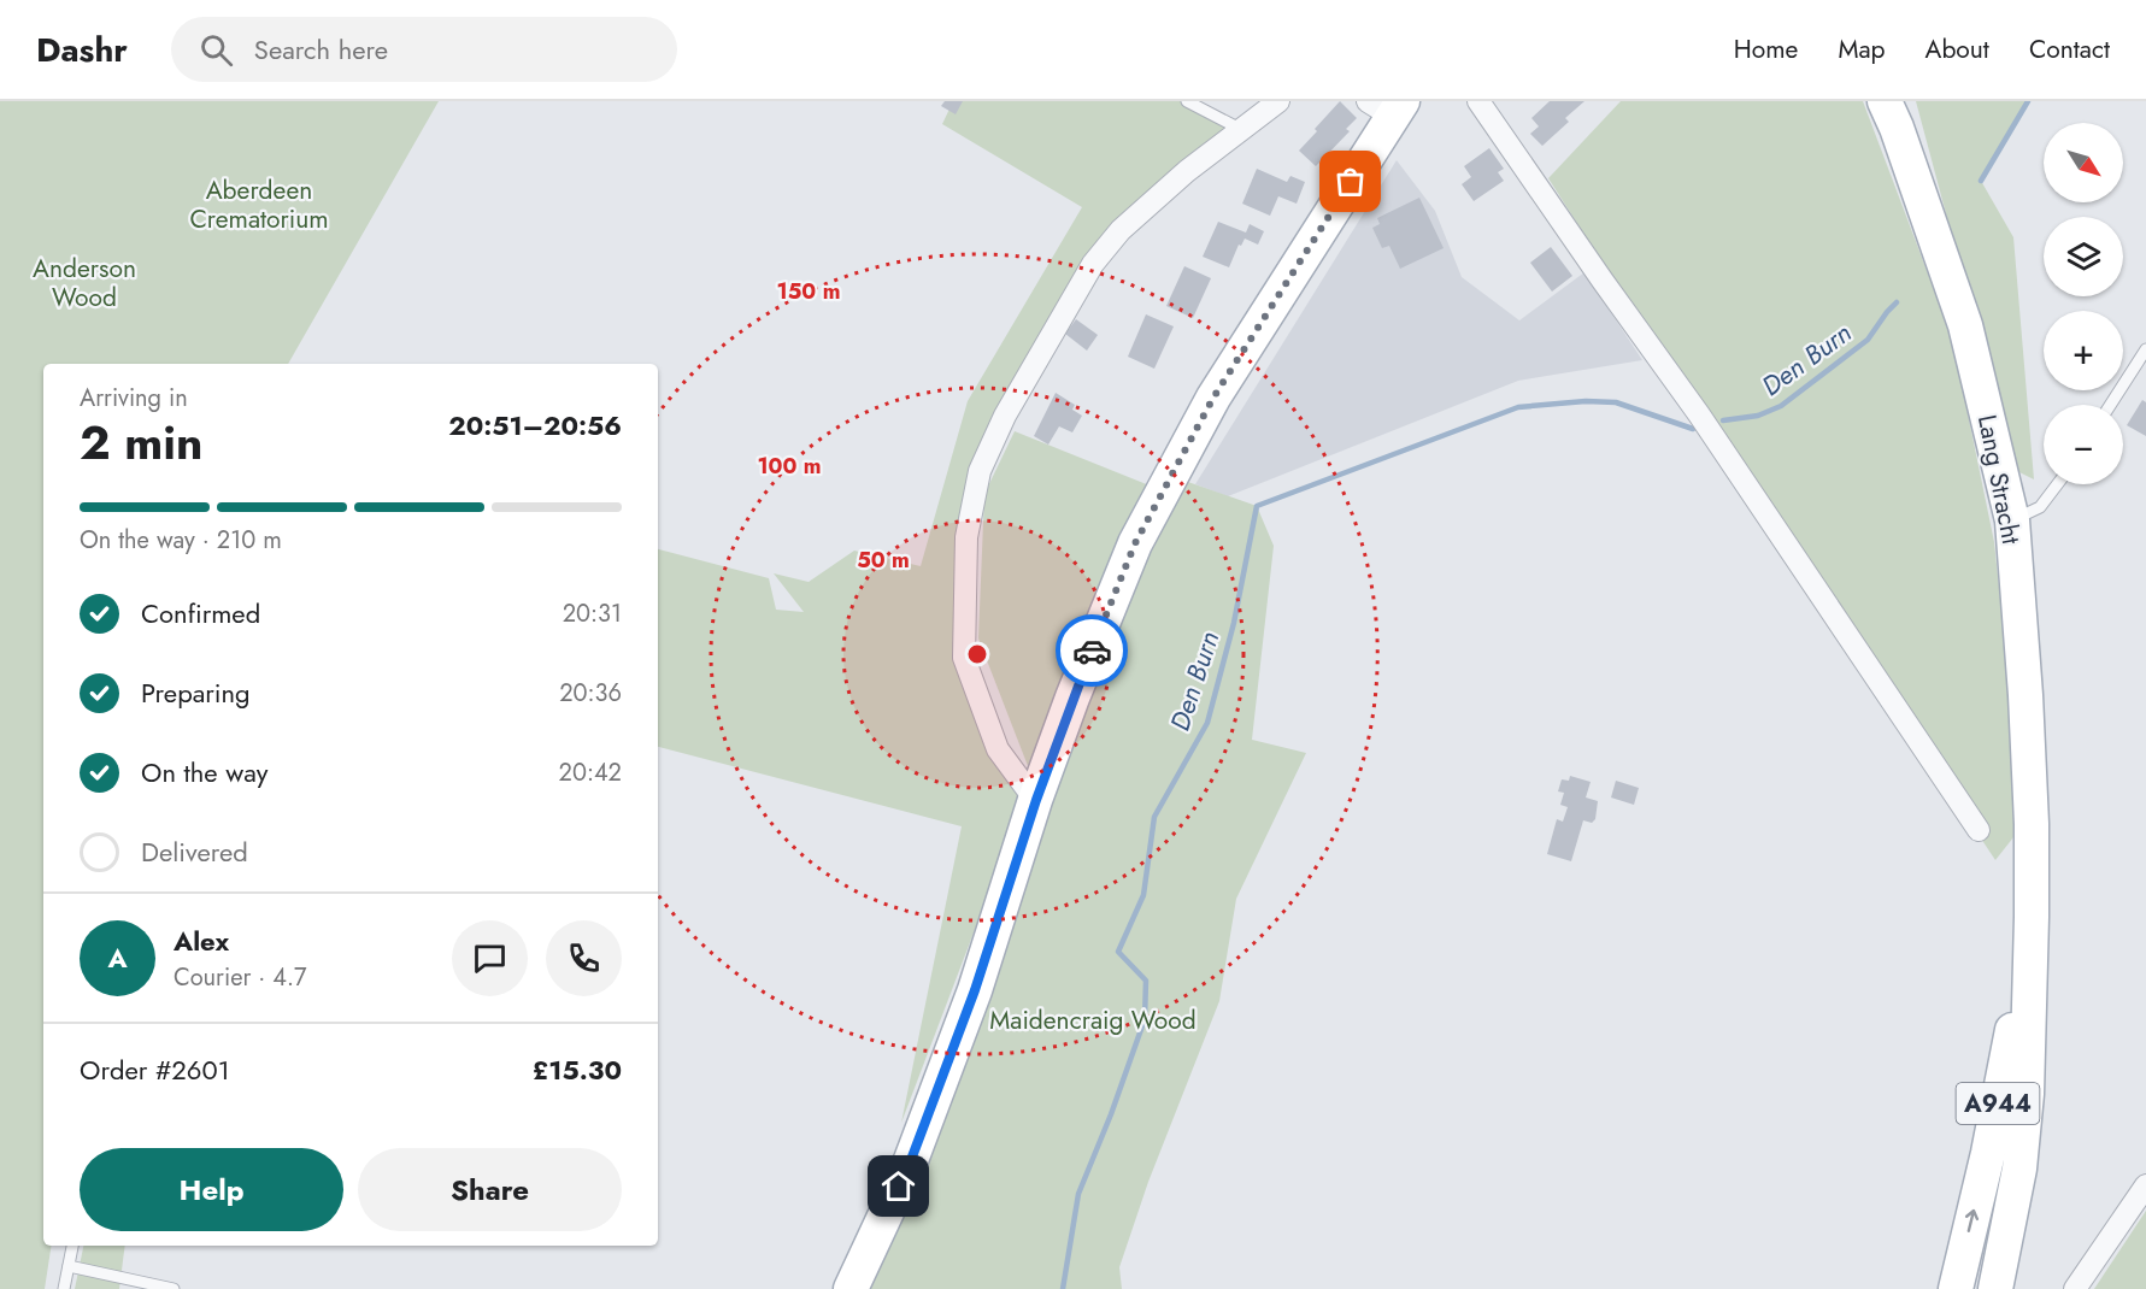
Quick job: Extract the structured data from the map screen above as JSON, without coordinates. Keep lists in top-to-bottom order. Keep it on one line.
{"streets":{"main road":["Lang Stracht","A944"]},"water":["Den Burn"],"parks":["Aberdeen Crematorium","Anderson Wood","Maidencraig Wood"],"north":"bottom right","page":{"header":"Dashr","search":"Search here","nav":["Home","Map","About","Contact"],"map_buttons":["+","−"],"heading":["2 min","Arriving in","20:51–20:56"],"panel":["Alex","Courier · 4.7","Order #2601","£15.30"],"bar":"On the way · 210 m","list":[["Confirmed","20:31"],["Preparing","20:36"],["On the way","20:42"],"Delivered"],"round":"A","buttons":["Help","Share"]},"rings":["150 m","100 m","50 m"]}
